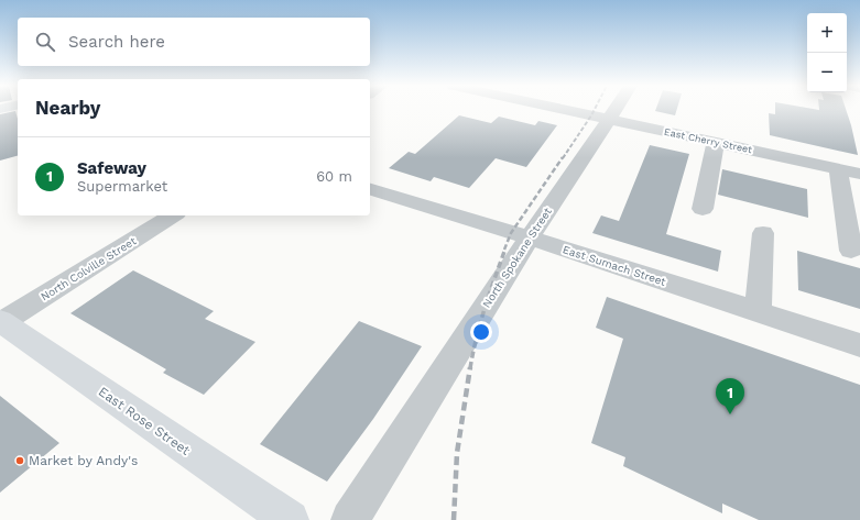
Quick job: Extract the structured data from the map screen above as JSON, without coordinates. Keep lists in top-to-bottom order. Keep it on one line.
{"streets":{"main road":["East Rose Street"],"street":["East Cherry Street","North Spokane Street","East Sumach Street","North Colville Street"]},"crossings":[["East Cherry Street","North Spokane Street"],["North Spokane Street","East Sumach Street"],["North Colville Street","East Rose Street"]],"places":["Market by Andy's"],"page":{"map_buttons":["+","−"],"search":"Search here","heading":"Nearby","list":[{"mark":"1","name":"Safeway","note":"Supermarket","value":"60 m"}],"pins":"1"}}
